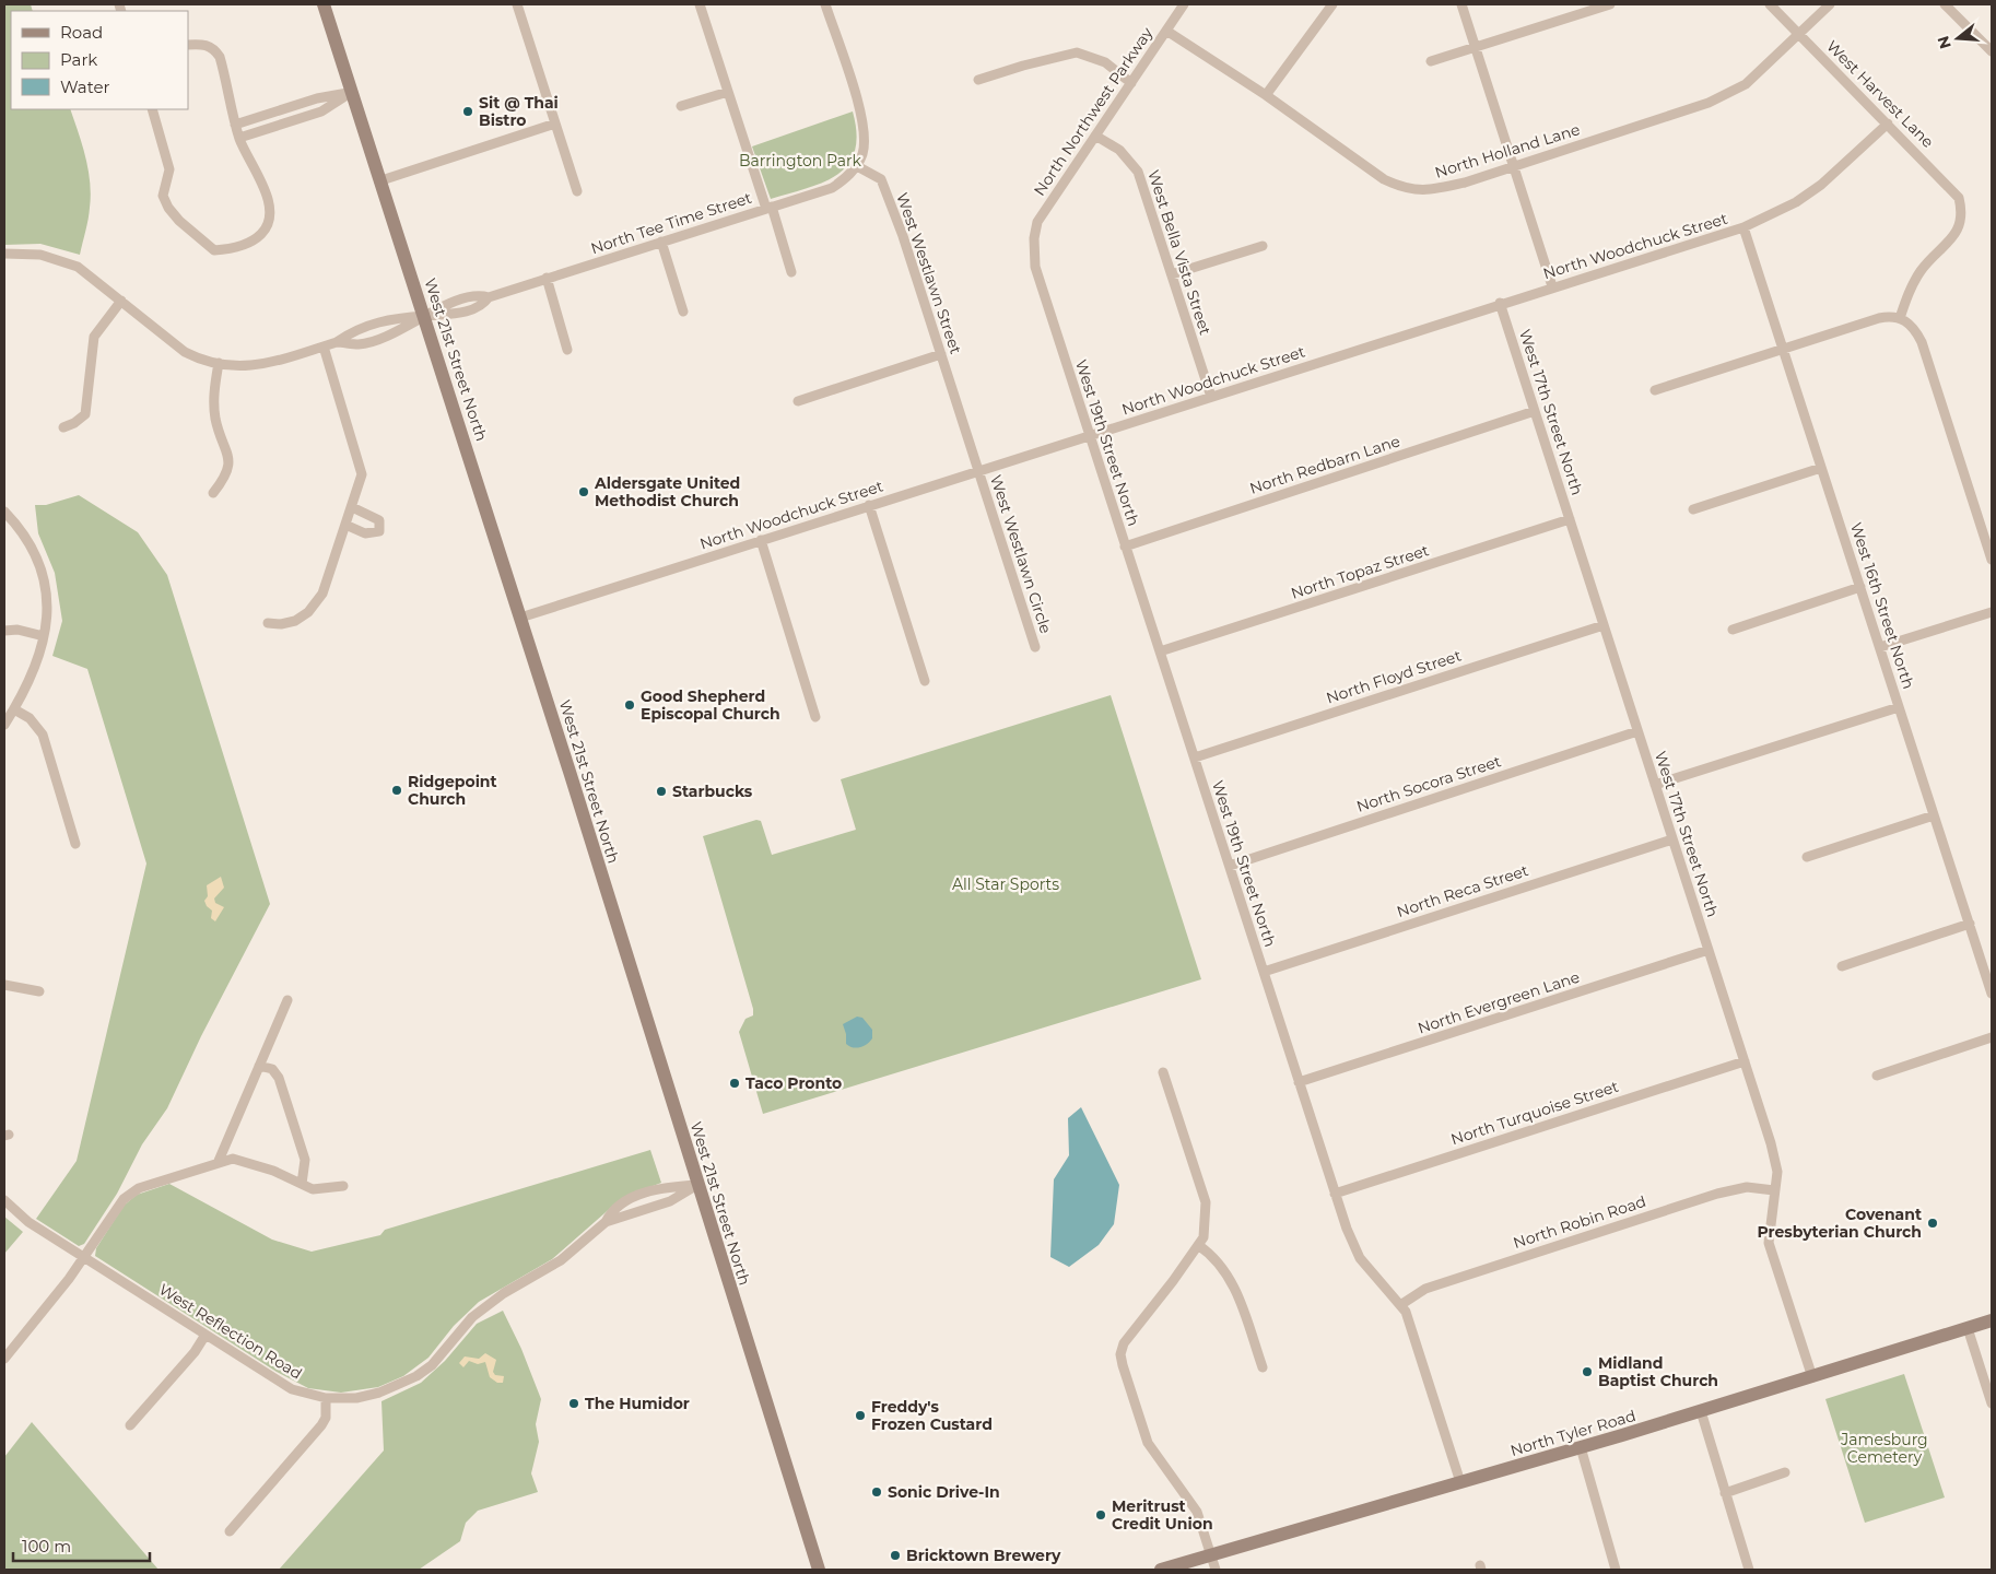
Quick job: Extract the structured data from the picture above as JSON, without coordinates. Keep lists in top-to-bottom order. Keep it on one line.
{"streets":{"main road":["West 21st Street North","North Tyler Road"],"street":["West Harvest Lane","North Northwest Parkway","North Holland Lane","North Tee Time Street","North Woodchuck Street","West Bella Vista Street","West Westlawn Street","West 17th Street North","West 19th Street North","North Redbarn Lane","West Westlawn Circle","North Topaz Street","West 16th Street North","North Floyd Street","North Socora Street","North Reca Street","North Evergreen Lane","North Turquoise Street","North Robin Road","West Reflection Road"]},"crossings":[["West Harvest Lane","North Holland Lane"],["West Harvest Lane","North Woodchuck Street"],["North Northwest Parkway","North Holland Lane"],["North Northwest Parkway","West Bella Vista Street"],["North Northwest Parkway","West 19th Street North"],["North Tee Time Street","West Westlawn Street"],["North Tee Time Street","West 21st Street North"],["North Woodchuck Street","West Bella Vista Street"],["North Woodchuck Street","West Westlawn Street"],["North Woodchuck Street","West 21st Street North"],["North Woodchuck Street","West 17th Street North"],["North Woodchuck Street","West 19th Street North"],["North Woodchuck Street","West Westlawn Circle"],["North Woodchuck Street","West 16th Street North"],["West Westlawn Street","West Westlawn Circle"],["West 21st Street North","West Reflection Road"],["West 17th Street North","North Redbarn Lane"],["West 17th Street North","North Topaz Street"],["West 17th Street North","North Floyd Street"],["West 17th Street North","North Socora Street"],["West 17th Street North","North Reca Street"],["West 17th Street North","North Evergreen Lane"],["West 17th Street North","North Turquoise Street"],["West 17th Street North","North Robin Road"],["West 17th Street North","North Tyler Road"],["West 19th Street North","North Redbarn Lane"],["West 19th Street North","North Topaz Street"],["West 19th Street North","North Floyd Street"],["West 19th Street North","North Socora Street"],["West 19th Street North","North Reca Street"],["West 19th Street North","North Evergreen Lane"],["West 19th Street North","North Turquoise Street"],["West 19th Street North","North Robin Road"],["West 19th Street North","North Tyler Road"]],"parks":["Barrington Park","All Star Sports","Jamesburg Cemetery"],"places":["Sit @ Thai Bistro","Aldersgate United Methodist Church","Good Shepherd Episcopal Church","Ridgepoint Church","Starbucks","Taco Pronto","Covenant Presbyterian Church","Midland Baptist Church","The Humidor","Freddy's Frozen Custard","Sonic Drive-In","Meritrust Credit Union","Bricktown Brewery"],"legend":["Road","Park","Water"],"scale_bar":"100 m","north":"left"}
